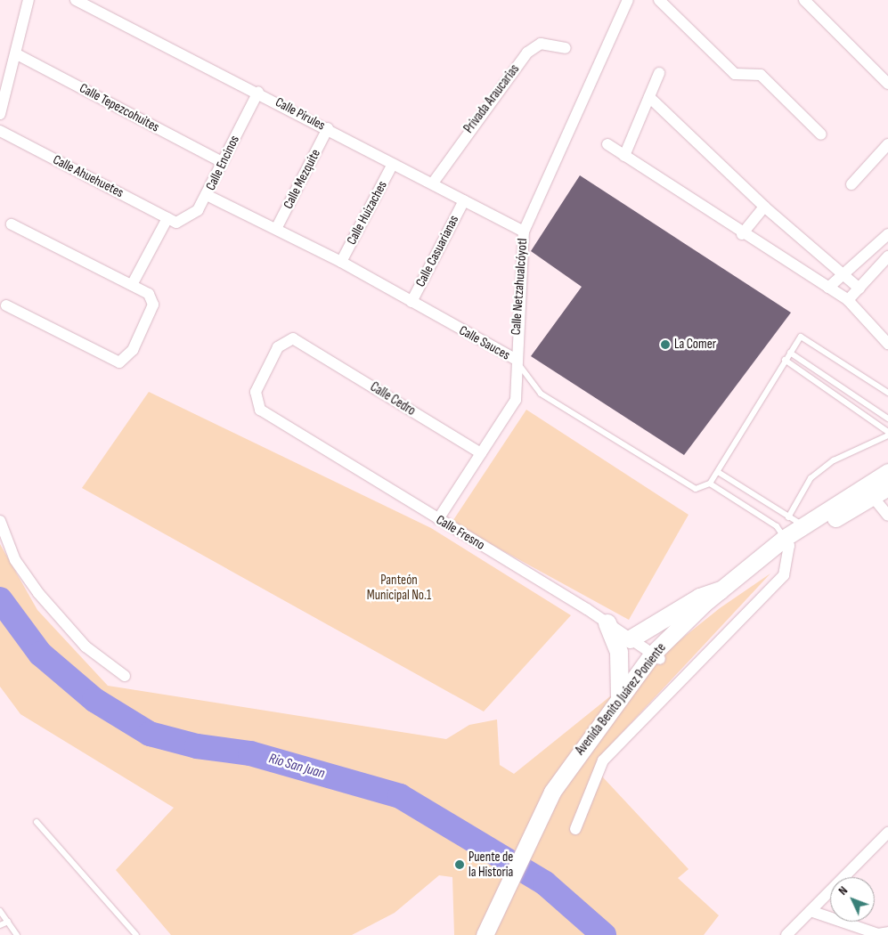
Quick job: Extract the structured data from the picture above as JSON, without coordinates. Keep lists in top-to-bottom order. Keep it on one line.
{"streets":{"main road":["Avenida Benito Juárez Poniente"],"street":["Privada Araucarias","Calle Tepezcohuites","Calle Pirules","Calle Encinos","Calle Ahuehuetes","Calle Mezquite","Calle Huizaches","Calle Casuarianas","Calle Netzahualcóyotl","Calle Sauces","Calle Cedro","Calle Fresno"]},"crossings":[["Privada Araucarias","Calle Pirules"],["Calle Tepezcohuites","Calle Encinos"],["Calle Pirules","Calle Encinos"],["Calle Pirules","Calle Mezquite"],["Calle Pirules","Calle Huizaches"],["Calle Pirules","Calle Casuarianas"],["Calle Pirules","Calle Netzahualcóyotl"],["Calle Encinos","Calle Ahuehuetes"],["Calle Encinos","Calle Sauces"],["Calle Mezquite","Calle Sauces"],["Calle Huizaches","Calle Sauces"],["Calle Casuarianas","Calle Sauces"],["Calle Netzahualcóyotl","Calle Sauces"],["Calle Netzahualcóyotl","Calle Cedro"],["Calle Netzahualcóyotl","Calle Fresno"],["Calle Cedro","Calle Fresno"],["Calle Fresno","Avenida Benito Juárez Poniente"]],"water":["Rio San Juan"],"parks":["Panteón Municipal No.1"],"places":["La Comer","Puente de la Historia"],"north":"top left"}
